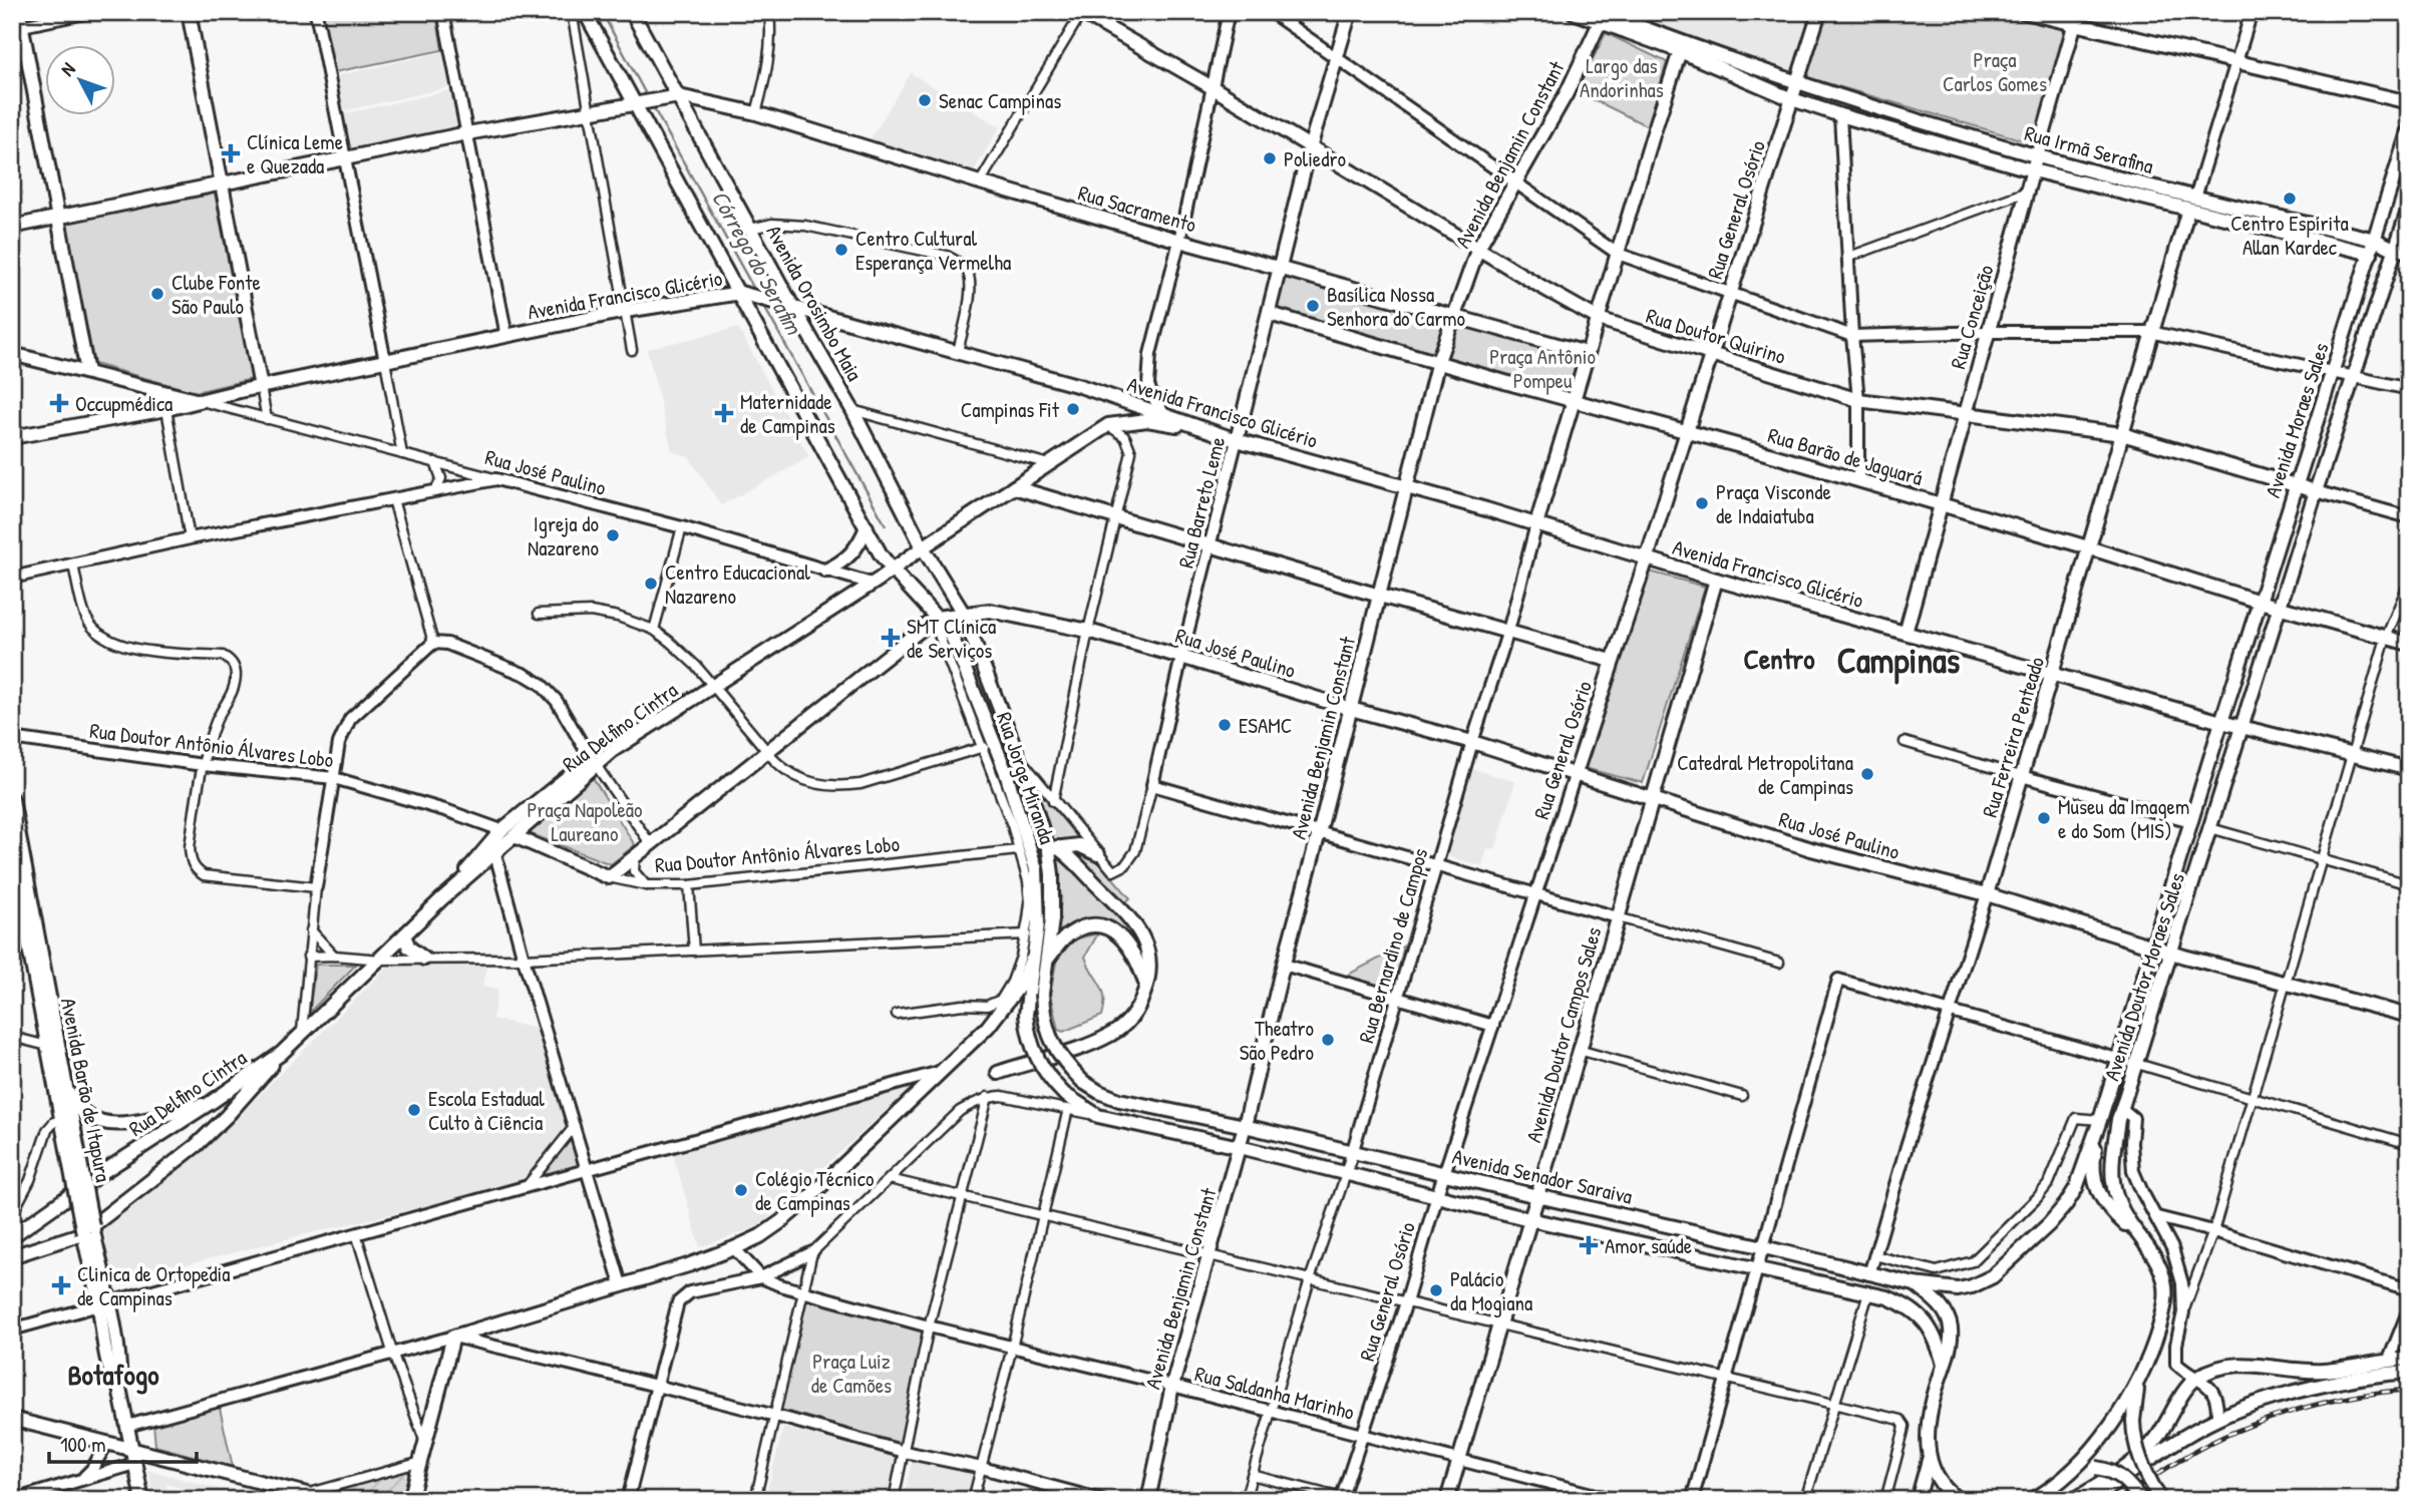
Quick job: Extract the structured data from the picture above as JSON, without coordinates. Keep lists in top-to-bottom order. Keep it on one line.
{"streets":{"main road":["Rua Irmã Serafina","Avenida Benjamin Constant","Rua Sacramento","Rua General Osório","Avenida Francisco Glicério","Avenida Orosimbo Maia","Rua Conceição","Rua Doutor Quirino","Avenida Moraes Sales","Rua Barão de Jaguará","Rua José Paulino","Rua Barreto Leme","Rua Delfino Cintra","Rua Ferreira Penteado","Rua Doutor Antônio Álvares Lobo","Rua Jorge Miranda","Rua Bernardino de Campos","Avenida Doutor Moraes Sales","Avenida Doutor Campos Sales","Avenida Barão de Itapura","Avenida Senador Saraiva"],"street":["Rua Saldanha Marinho"]},"crossings":[["Rua Irmã Serafina","Avenida Benjamin Constant"],["Rua Irmã Serafina","Rua General Osório"],["Rua Irmã Serafina","Rua Conceição"],["Rua Irmã Serafina","Avenida Moraes Sales"],["Rua Irmã Serafina","Rua Ferreira Penteado"],["Rua Irmã Serafina","Rua Bernardino de Campos"],["Avenida Benjamin Constant","Rua Sacramento"],["Avenida Benjamin Constant","Avenida Francisco Glicério"],["Avenida Benjamin Constant","Rua Doutor Quirino"],["Avenida Benjamin Constant","Rua Barão de Jaguará"],["Avenida Benjamin Constant","Rua José Paulino"],["Avenida Benjamin Constant","Avenida Senador Saraiva"],["Avenida Benjamin Constant","Rua Saldanha Marinho"],["Rua Sacramento","Avenida Orosimbo Maia"],["Rua Sacramento","Rua Barreto Leme"],["Rua Sacramento","Rua Bernardino de Campos"],["Rua General Osório","Avenida Francisco Glicério"],["Rua General Osório","Rua Doutor Quirino"],["Rua General Osório","Rua Barão de Jaguará"],["Rua General Osório","Rua José Paulino"],["Rua General Osório","Avenida Senador Saraiva"],["Rua General Osório","Rua Saldanha Marinho"],["Avenida Francisco Glicério","Avenida Orosimbo Maia"],["Avenida Francisco Glicério","Rua Conceição"],["Avenida Francisco Glicério","Avenida Moraes Sales"],["Avenida Francisco Glicério","Rua José Paulino"],["Avenida Francisco Glicério","Rua Barreto Leme"],["Avenida Francisco Glicério","Rua Delfino Cintra"],["Avenida Francisco Glicério","Rua Ferreira Penteado"],["Avenida Francisco Glicério","Rua Bernardino de Campos"],["Avenida Francisco Glicério","Avenida Doutor Moraes Sales"],["Avenida Francisco Glicério","Avenida Doutor Campos Sales"],["Avenida Orosimbo Maia","Rua José Paulino"],["Avenida Orosimbo Maia","Rua Delfino Cintra"],["Avenida Orosimbo Maia","Rua Jorge Miranda"],["Rua Conceição","Rua Doutor Quirino"],["Rua Conceição","Rua Barão de Jaguará"],["Rua Doutor Quirino","Avenida Moraes Sales"],["Rua Doutor Quirino","Rua Barreto Leme"],["Rua Doutor Quirino","Rua Ferreira Penteado"],["Rua Doutor Quirino","Rua Bernardino de Campos"],["Avenida Moraes Sales","Rua Barão de Jaguará"],["Avenida Moraes Sales","Avenida Doutor Moraes Sales"],["Rua Barão de Jaguará","Rua Barreto Leme"],["Rua Barão de Jaguará","Rua Ferreira Penteado"],["Rua Barão de Jaguará","Rua Bernardino de Campos"],["Rua Barão de Jaguará","Avenida Doutor Moraes Sales"],["Rua José Paulino","Rua Barreto Leme"],["Rua José Paulino","Rua Delfino Cintra"],["Rua José Paulino","Rua Ferreira Penteado"],["Rua José Paulino","Rua Jorge Miranda"],["Rua José Paulino","Rua Bernardino de Campos"],["Rua José Paulino","Avenida Doutor Moraes Sales"],["Rua José Paulino","Avenida Doutor Campos Sales"],["Rua Barreto Leme","Rua Jorge Miranda"],["Rua Delfino Cintra","Rua Doutor Antônio Álvares Lobo"],["Rua Ferreira Penteado","Avenida Senador Saraiva"],["Rua Doutor Antônio Álvares Lobo","Rua Jorge Miranda"],["Rua Jorge Miranda","Avenida Senador Saraiva"],["Rua Bernardino de Campos","Avenida Senador Saraiva"],["Rua Bernardino de Campos","Rua Saldanha Marinho"],["Avenida Doutor Moraes Sales","Avenida Senador Saraiva"],["Avenida Doutor Campos Sales","Avenida Senador Saraiva"],["Avenida Doutor Campos Sales","Rua Saldanha Marinho"]],"districts":["Centro","Campinas","Botafogo"],"water":["Córrego do Serafim"],"parks":["Praça Carlos Gomes","Largo das Andorinhas","Praça Antônio Pompeu","Praça Napoleão Laureano","Praça Luiz de Camões"],"places":{"other":["Senac Campinas","Poliedro","Centro Espírita Allan Kardec","Centro Cultural Esperança Vermelha","Clube Fonte São Paulo","Basílica Nossa Senhora do Carmo","Campinas Fit","Praça Visconde de Indaiatuba","Igreja do Nazareno","Centro Educacional Nazareno","ESAMC","Catedral Metropolitana de Campinas","Museu da Imagem e do Som (MIS)","Theatro São Pedro","Escola Estadual Culto à Ciência","Colégio Técnico de Campinas","Palácio da Mogiana"],"health":["Clínica Leme e Quezada","Occupmédica","Maternidade de Campinas","SMT Clínica de Serviços","Amor saúde","Clinica de Ortopedia de Campinas"]},"scale_bar":"100 m","north":"top left"}
